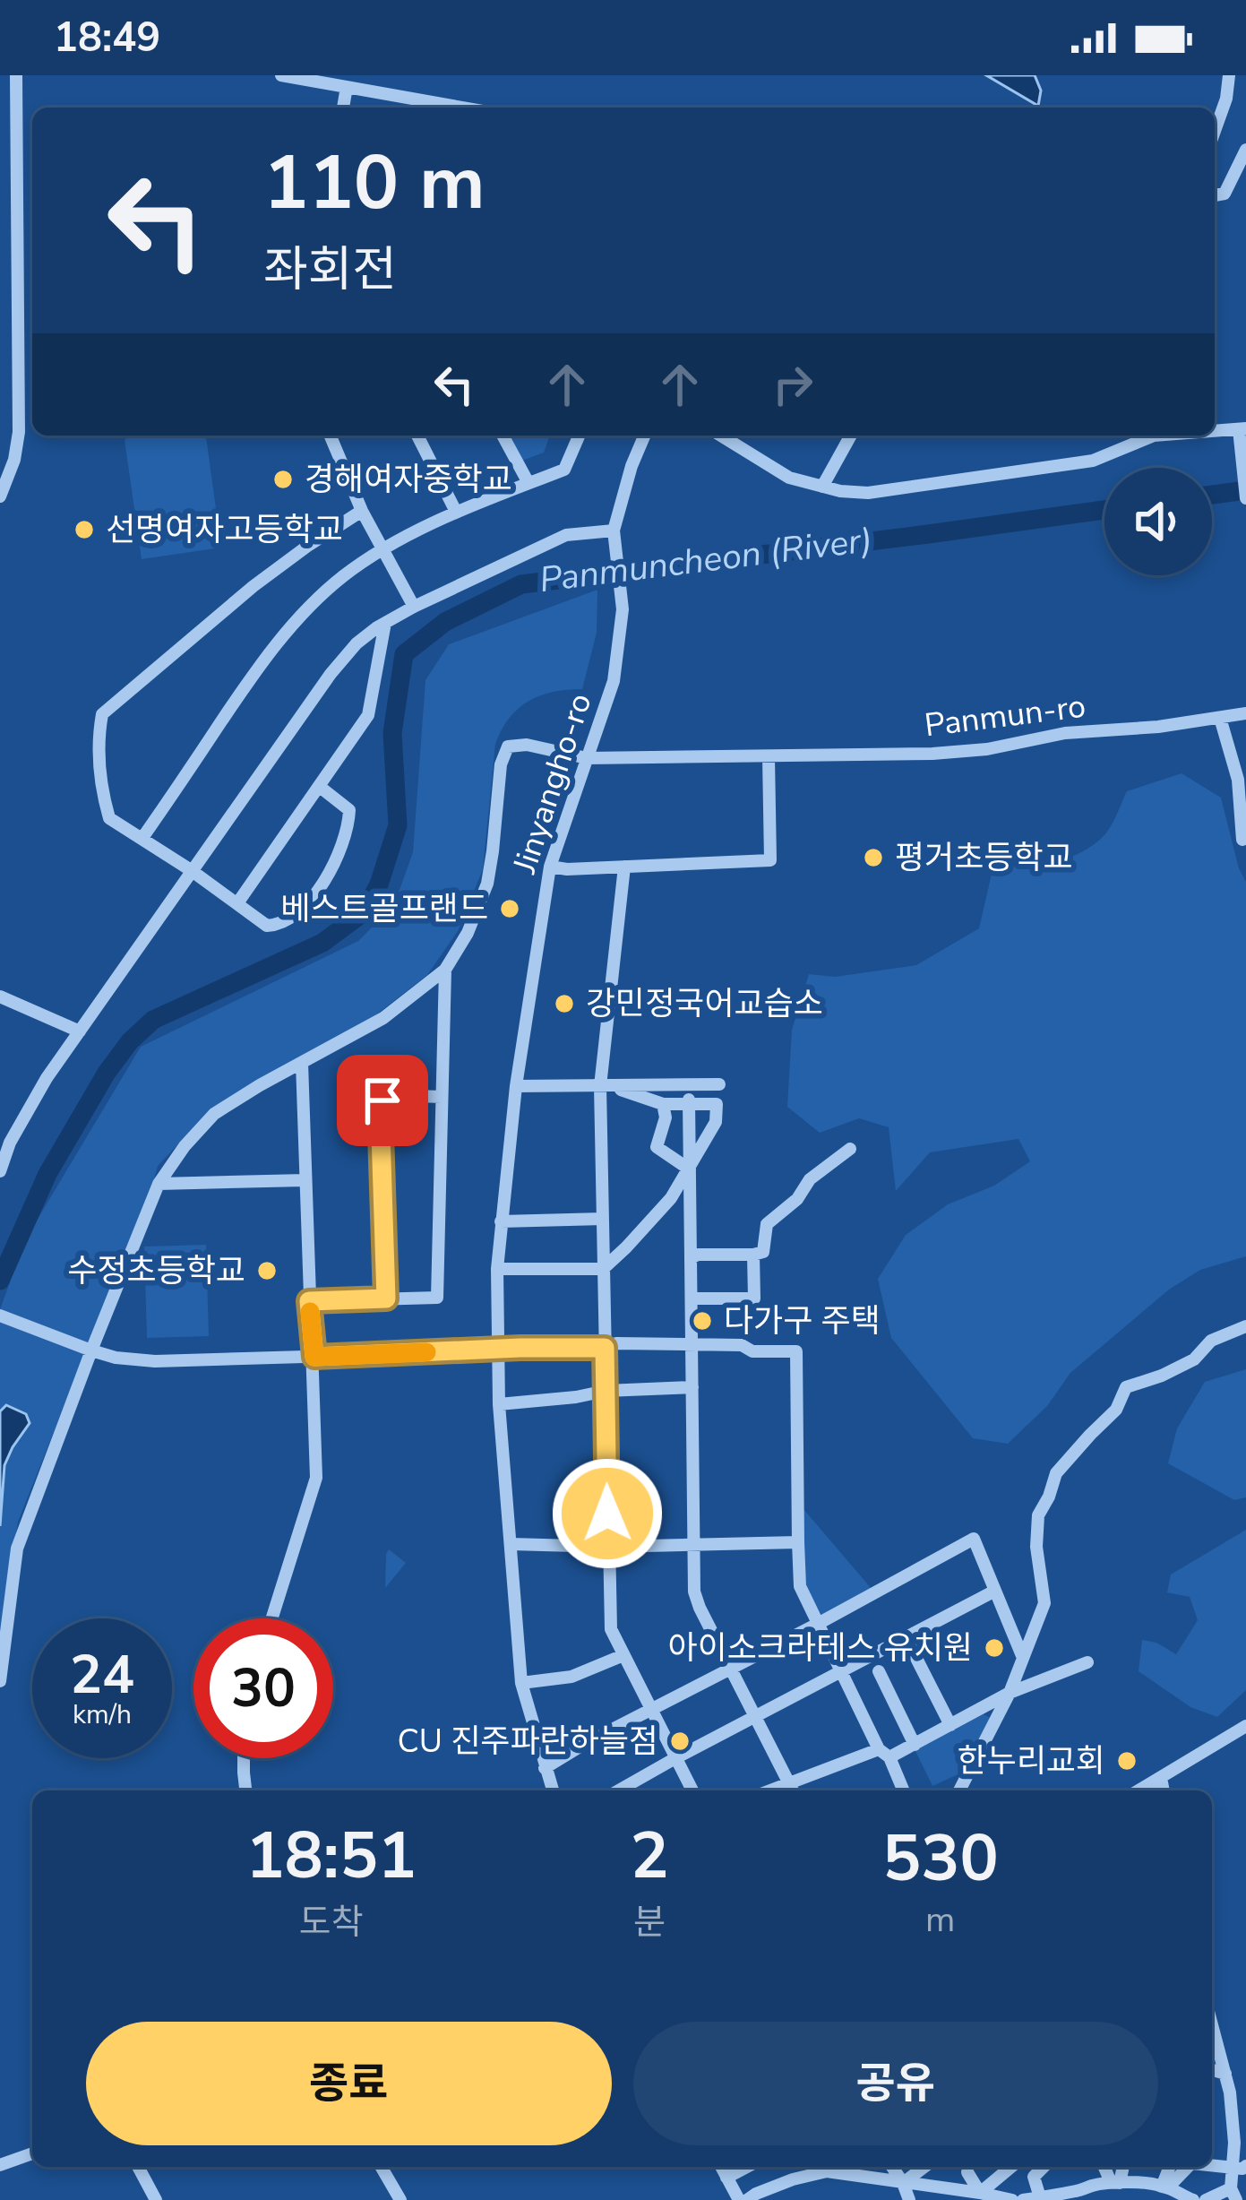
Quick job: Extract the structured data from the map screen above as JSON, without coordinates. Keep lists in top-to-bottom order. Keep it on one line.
{"streets":{"street":["Panmun-ro","Jinyangho-ro"]},"crossings":[["Panmun-ro","Jinyangho-ro"]],"water":["Panmuncheon (River)"],"places":["경해여자중학교","선명여자고등학교","평거초등학교","베스트골프랜드","강민정국어교습소","수정초등학교","다가구 주택","아이소크라테스 유치원","CU 진주파란하늘점","한누리교회"],"page":{"status":"18:49","turn":["110 m","좌회전"],"speed":"24 km/h","limit":"30","eta":["18:51","도착","2","분","530","m"],"buttons":["종료","공유"]}}
